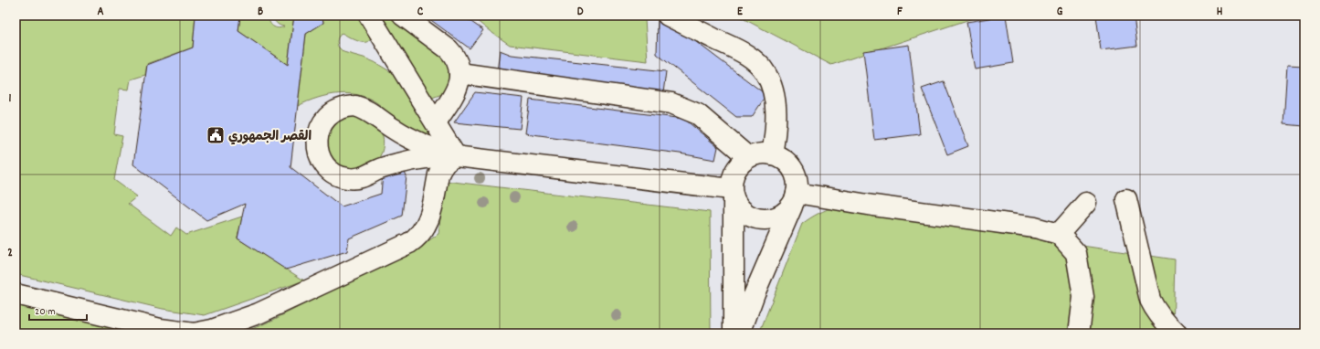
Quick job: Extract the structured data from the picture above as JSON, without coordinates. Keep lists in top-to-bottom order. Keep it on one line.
{"places":{"public building":["القصر الجمهوري"]},"scale_bar":"20 m","grid":{"columns":["A","B","C","D","E","F","G","H"],"rows":["1","2"]}}
